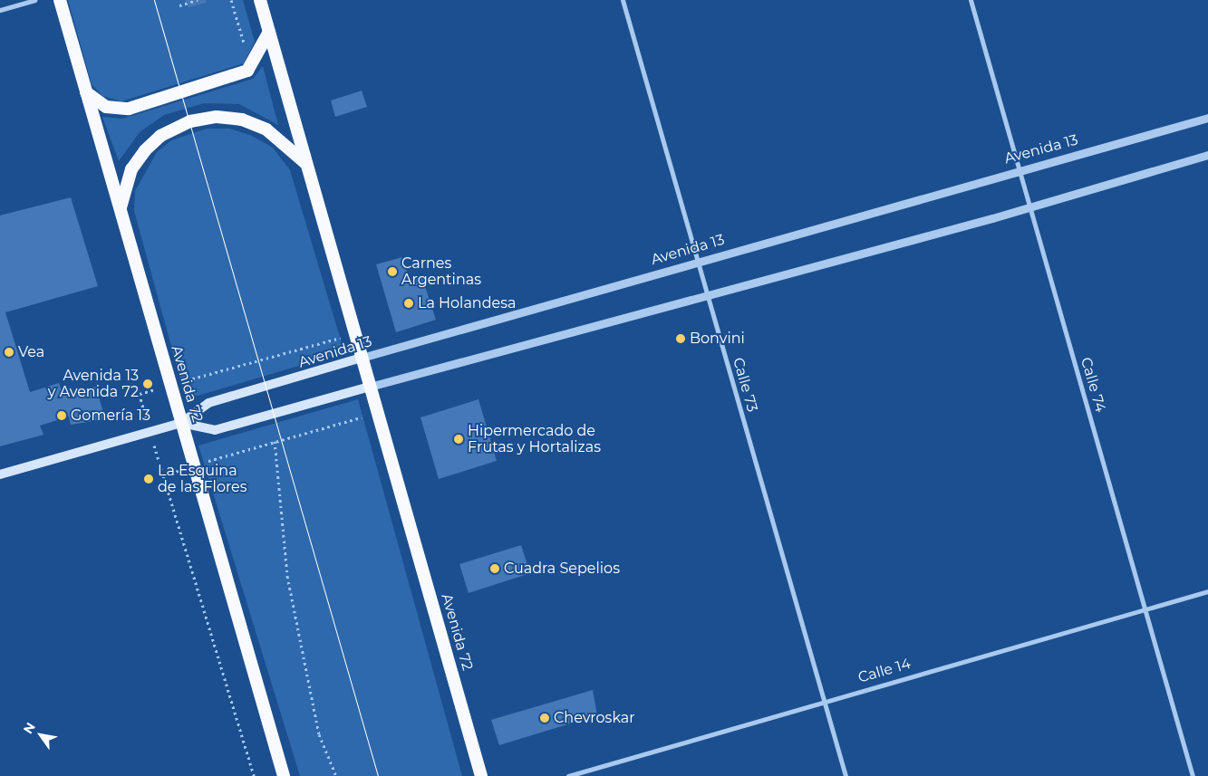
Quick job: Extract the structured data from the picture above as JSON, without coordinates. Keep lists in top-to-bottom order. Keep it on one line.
{"streets":{"highway":["Avenida 72"],"main road":["Avenida 13"],"street":["Calle 73","Calle 74","Calle 14"]},"crossings":[["Avenida 13","Avenida 72"],["Avenida 13","Calle 73"],["Avenida 13","Calle 74"],["Calle 73","Calle 14"],["Calle 74","Calle 14"]],"places":["Carnes Argentinas","La Holandesa","Bonvini","Vea","Avenida 13 y Avenida 72","Gomería 13","Hipermercado de Frutas y Hortalizas","La Esquina de las Flores","Cuadra Sepelios","Chevroskar"],"north":"top left"}
